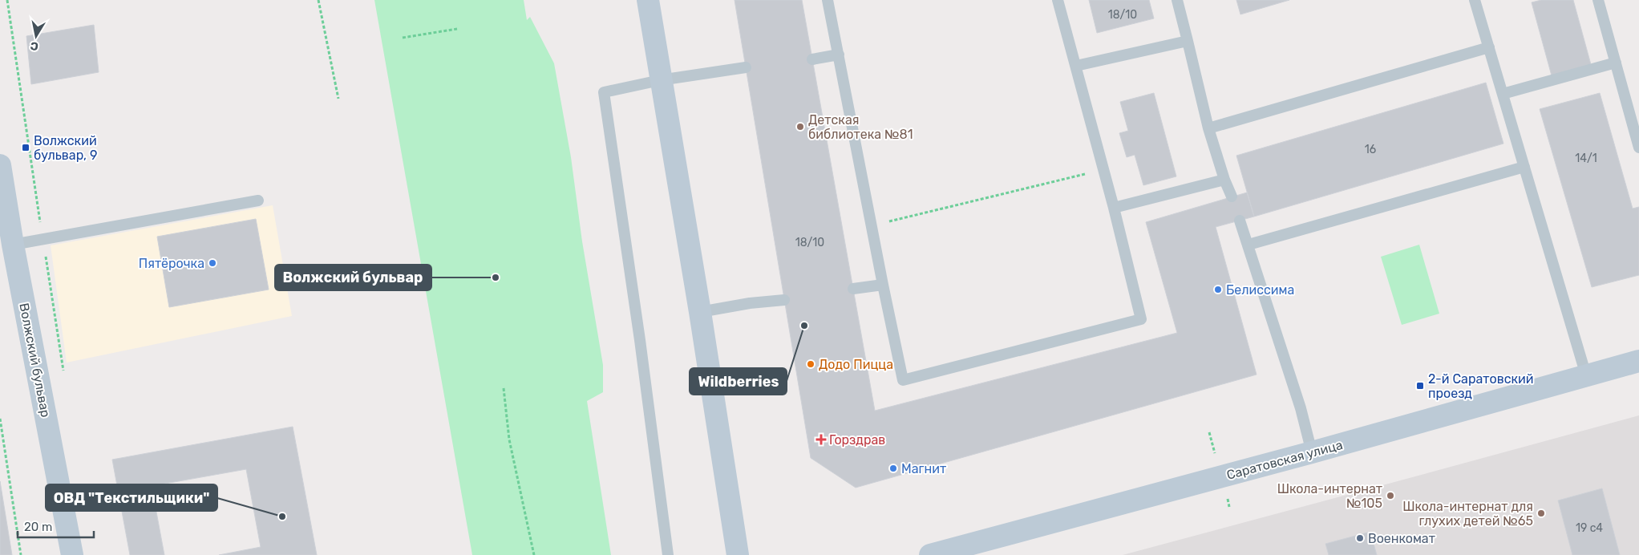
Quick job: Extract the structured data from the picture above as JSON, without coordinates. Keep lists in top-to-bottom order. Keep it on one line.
{"streets":{"street":["Волжский бульвар","Саратовская улица"]},"places":{"other":["Детская библиотека №81","Пятёрочка","Волжский бульвар","Белиссима","Wildberries","Додо Пицца","Магнит","Школа-интернат №105","Школа-интернат для глухих детей №65","ОВД \"Текстильщики\"","Военкомат"],"transit":["Волжский бульвар, 9","2-й Саратовский проезд"],"health":["Горздрав"]},"house_numbers":["18/10","16","14/1","18/10","19 с4"],"scale_bar":"20 m","north":"bottom"}
